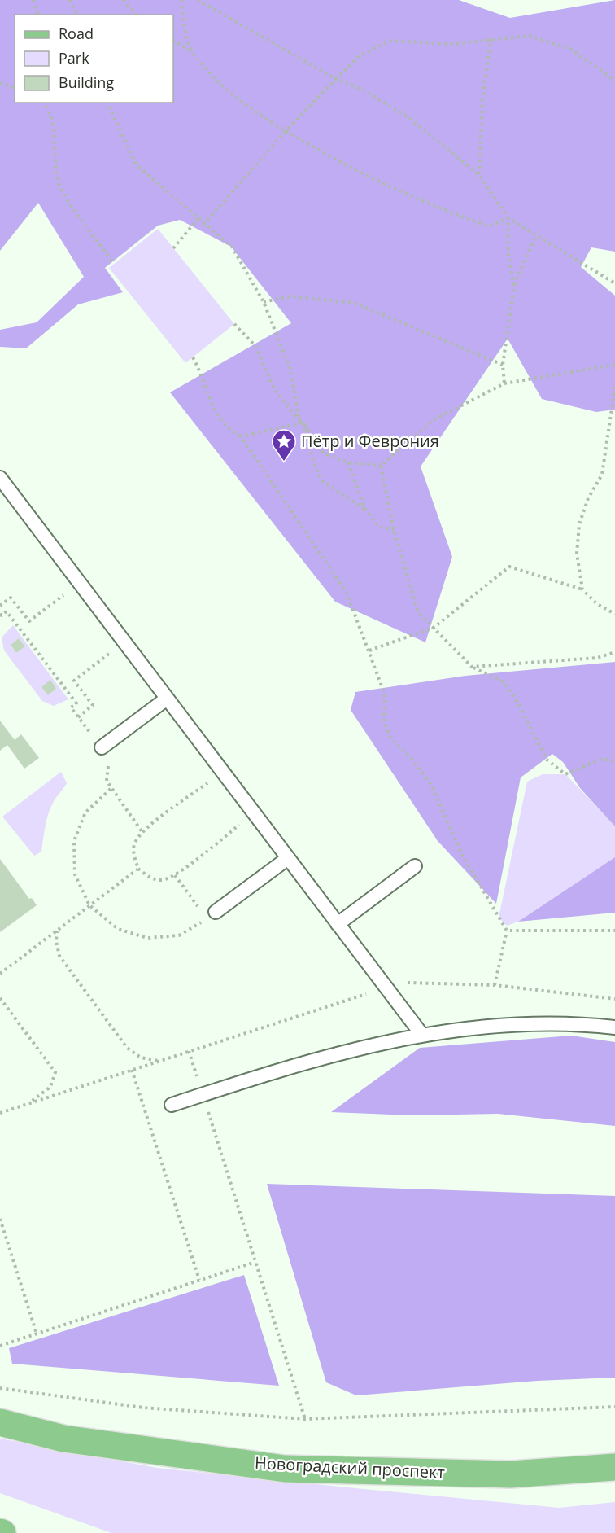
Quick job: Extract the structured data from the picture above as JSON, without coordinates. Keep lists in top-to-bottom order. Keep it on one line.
{"streets":{"main road":["Новоградский проспект"]},"places":{"place":["Пётр и Феврония"]},"legend":["Road","Park","Building"]}
